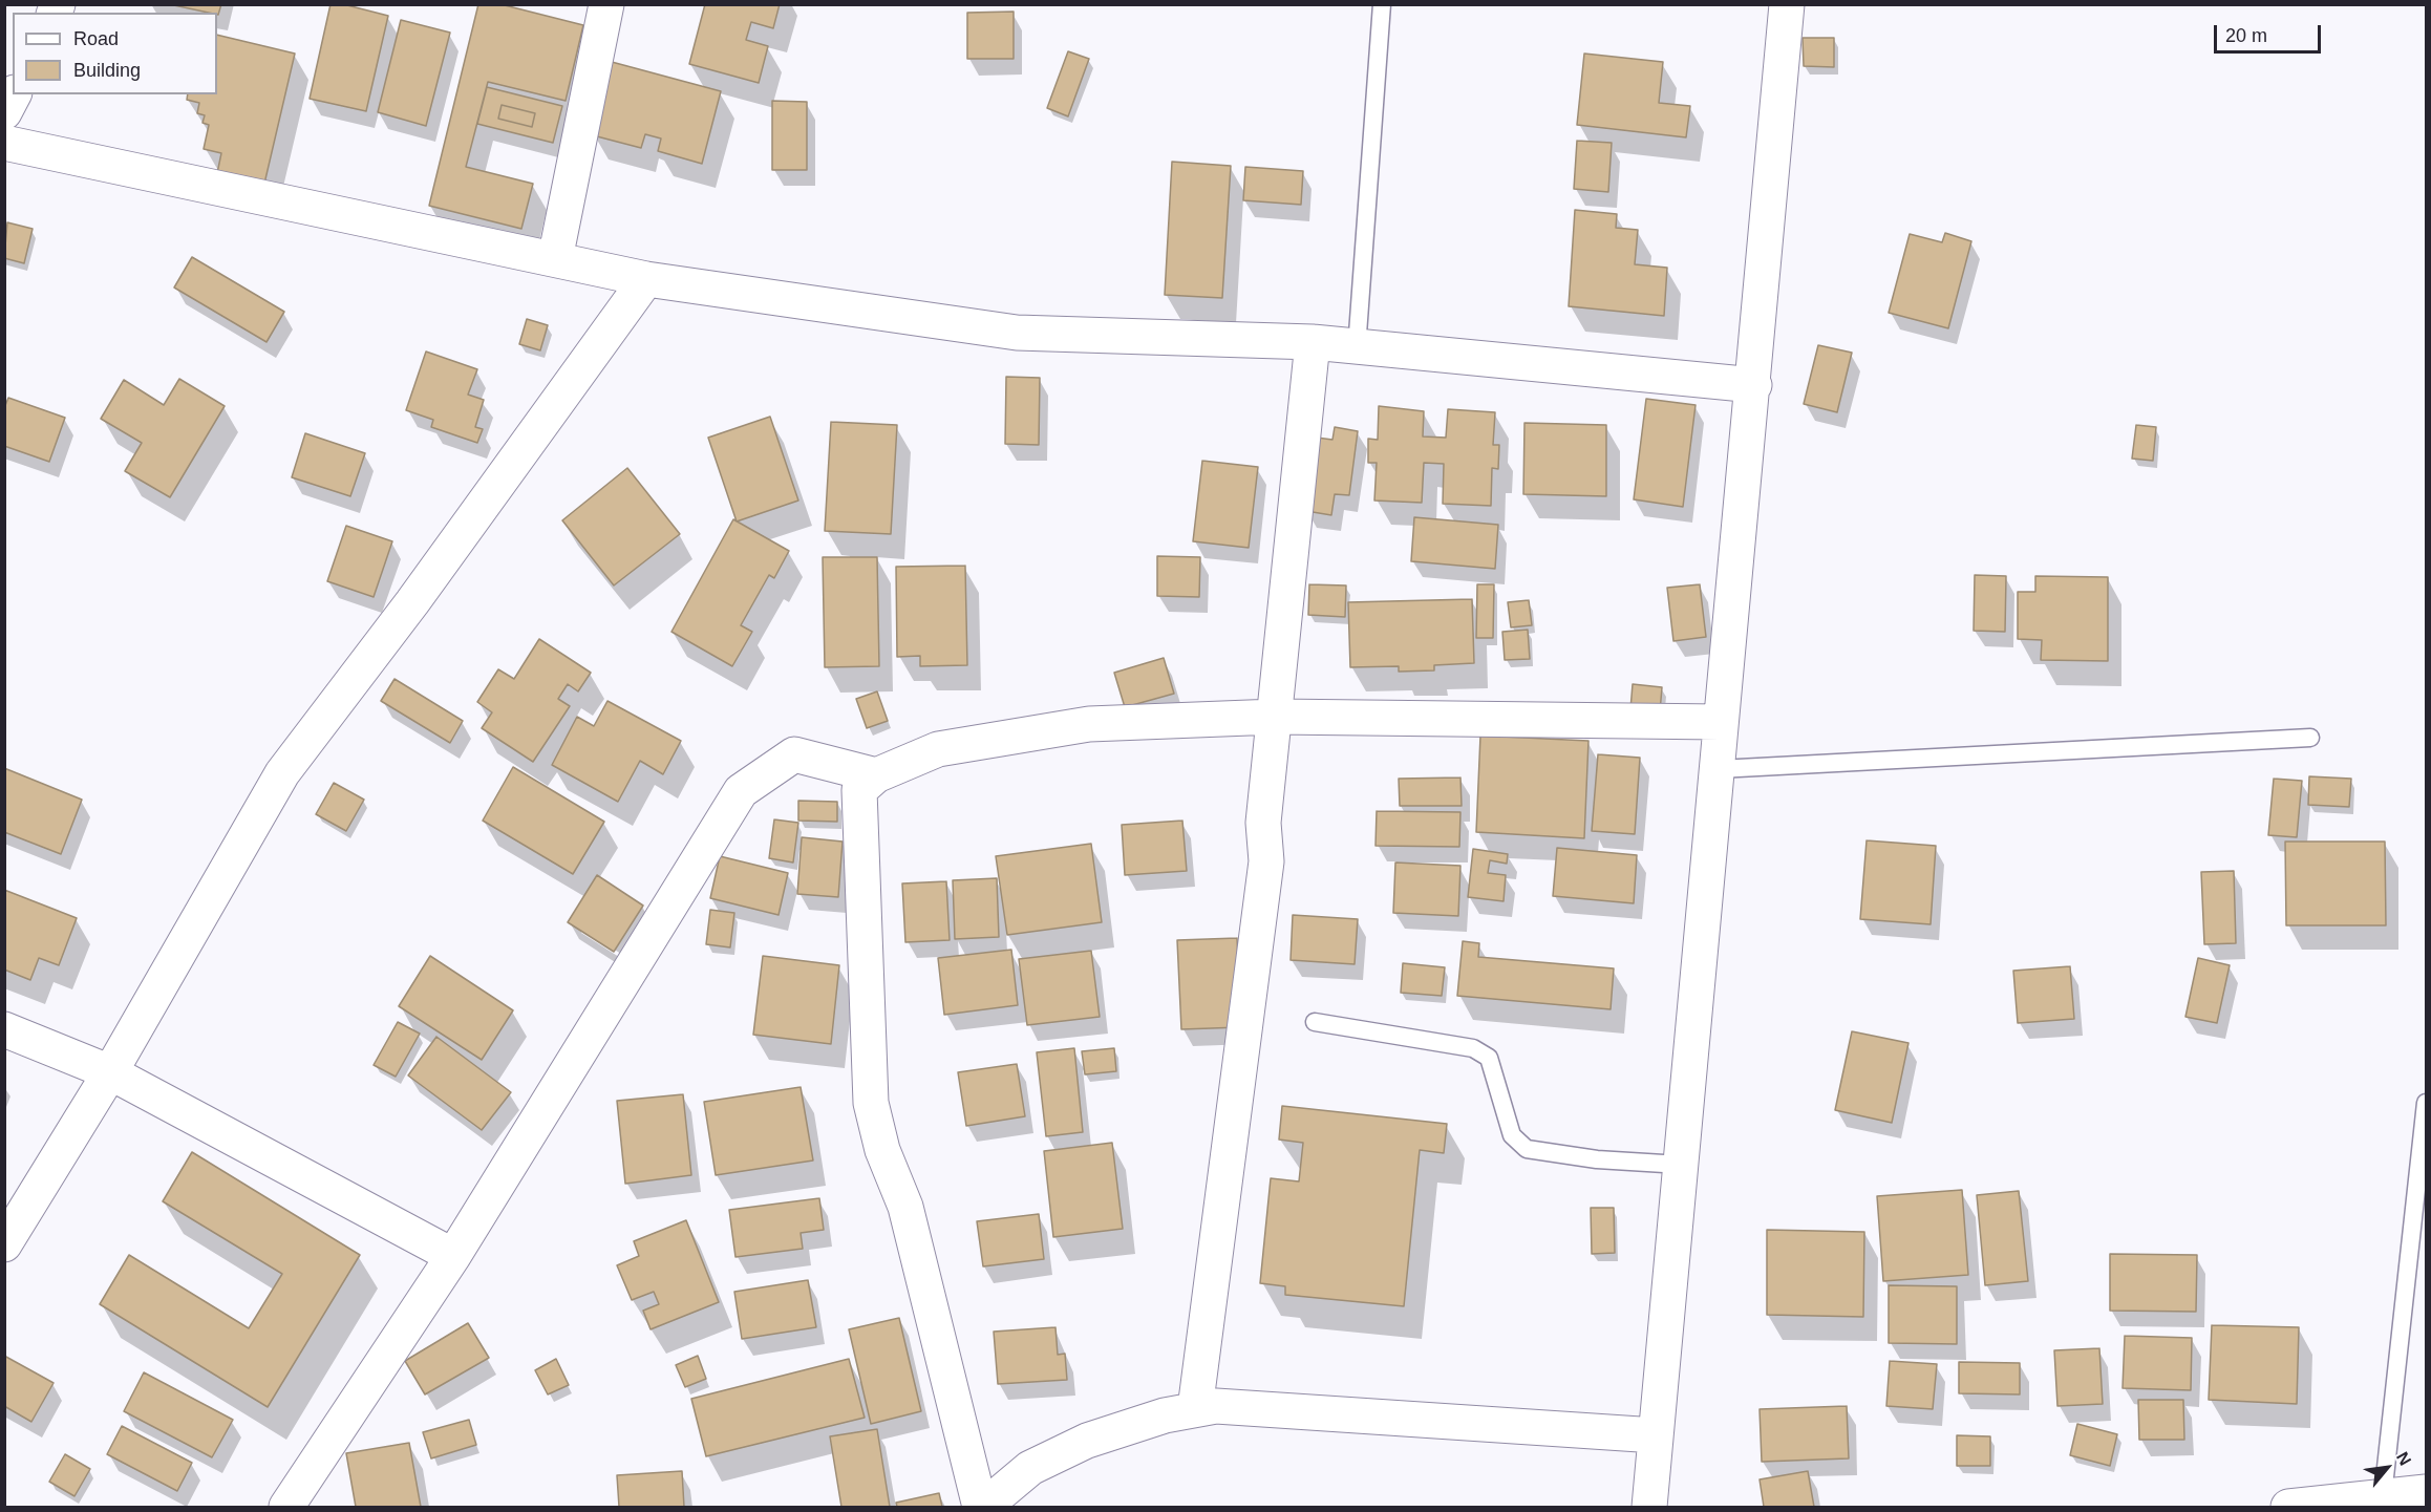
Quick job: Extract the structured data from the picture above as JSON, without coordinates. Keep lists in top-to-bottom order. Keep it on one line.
{"legend":["Road","Building"],"scale_bar":"20 m","north":"top right"}
